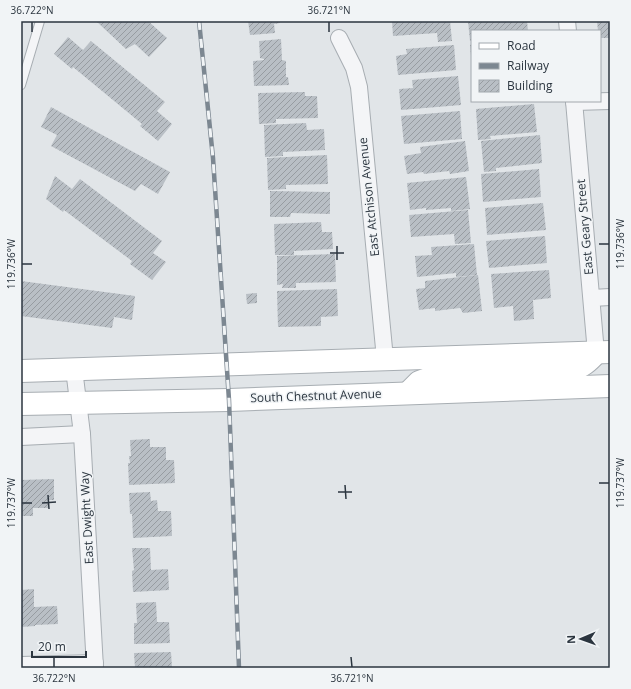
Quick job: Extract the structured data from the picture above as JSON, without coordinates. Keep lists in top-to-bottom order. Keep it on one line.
{"streets":{"main road":["South Chestnut Avenue"],"street":["East Atchison Avenue","East Geary Street","East Dwight Way"]},"crossings":[["South Chestnut Avenue","East Dwight Way"]],"legend":["Road","Railway","Building"],"scale_bar":"20 m","north":"left","coordinates":["36.722°N","36.721°N","119.736°W","119.737°W"]}
